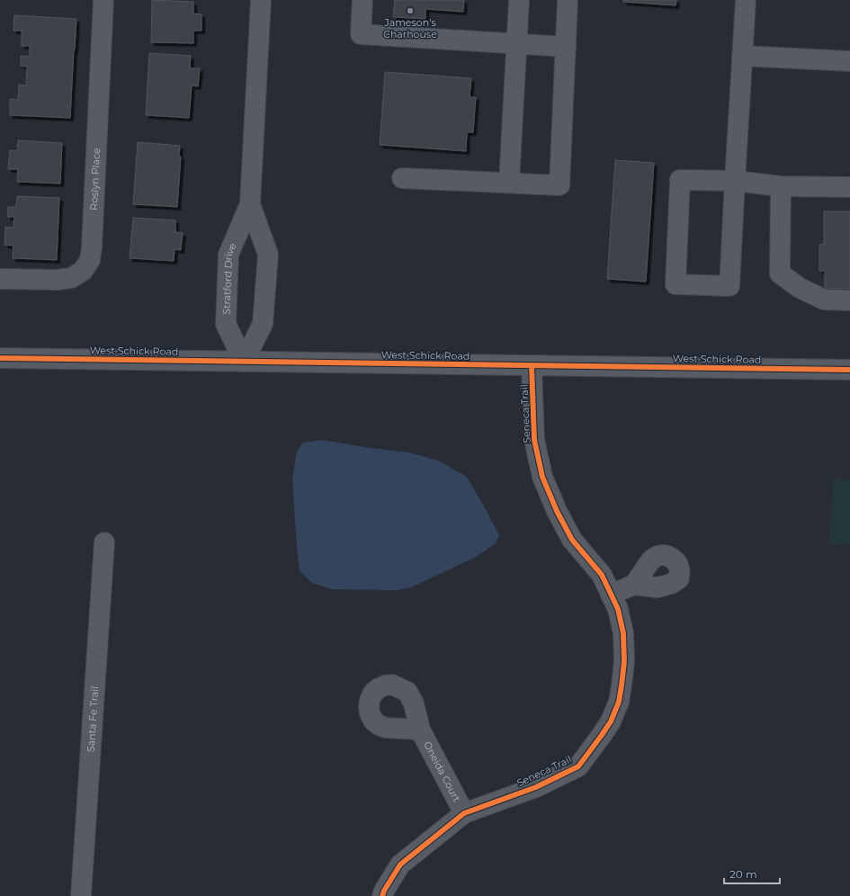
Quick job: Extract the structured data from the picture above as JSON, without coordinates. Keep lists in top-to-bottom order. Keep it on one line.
{"streets":{"street":["Roslyn Place","Stratford Drive","West Schick Road","Seneca Trail","Santa Fe Trail","Oneida Court"]},"crossings":[["Stratford Drive","West Schick Road"],["West Schick Road","Seneca Trail"],["Seneca Trail","Oneida Court"]],"places":["Jameson's Charhouse"],"scale_bar":"20 m"}
